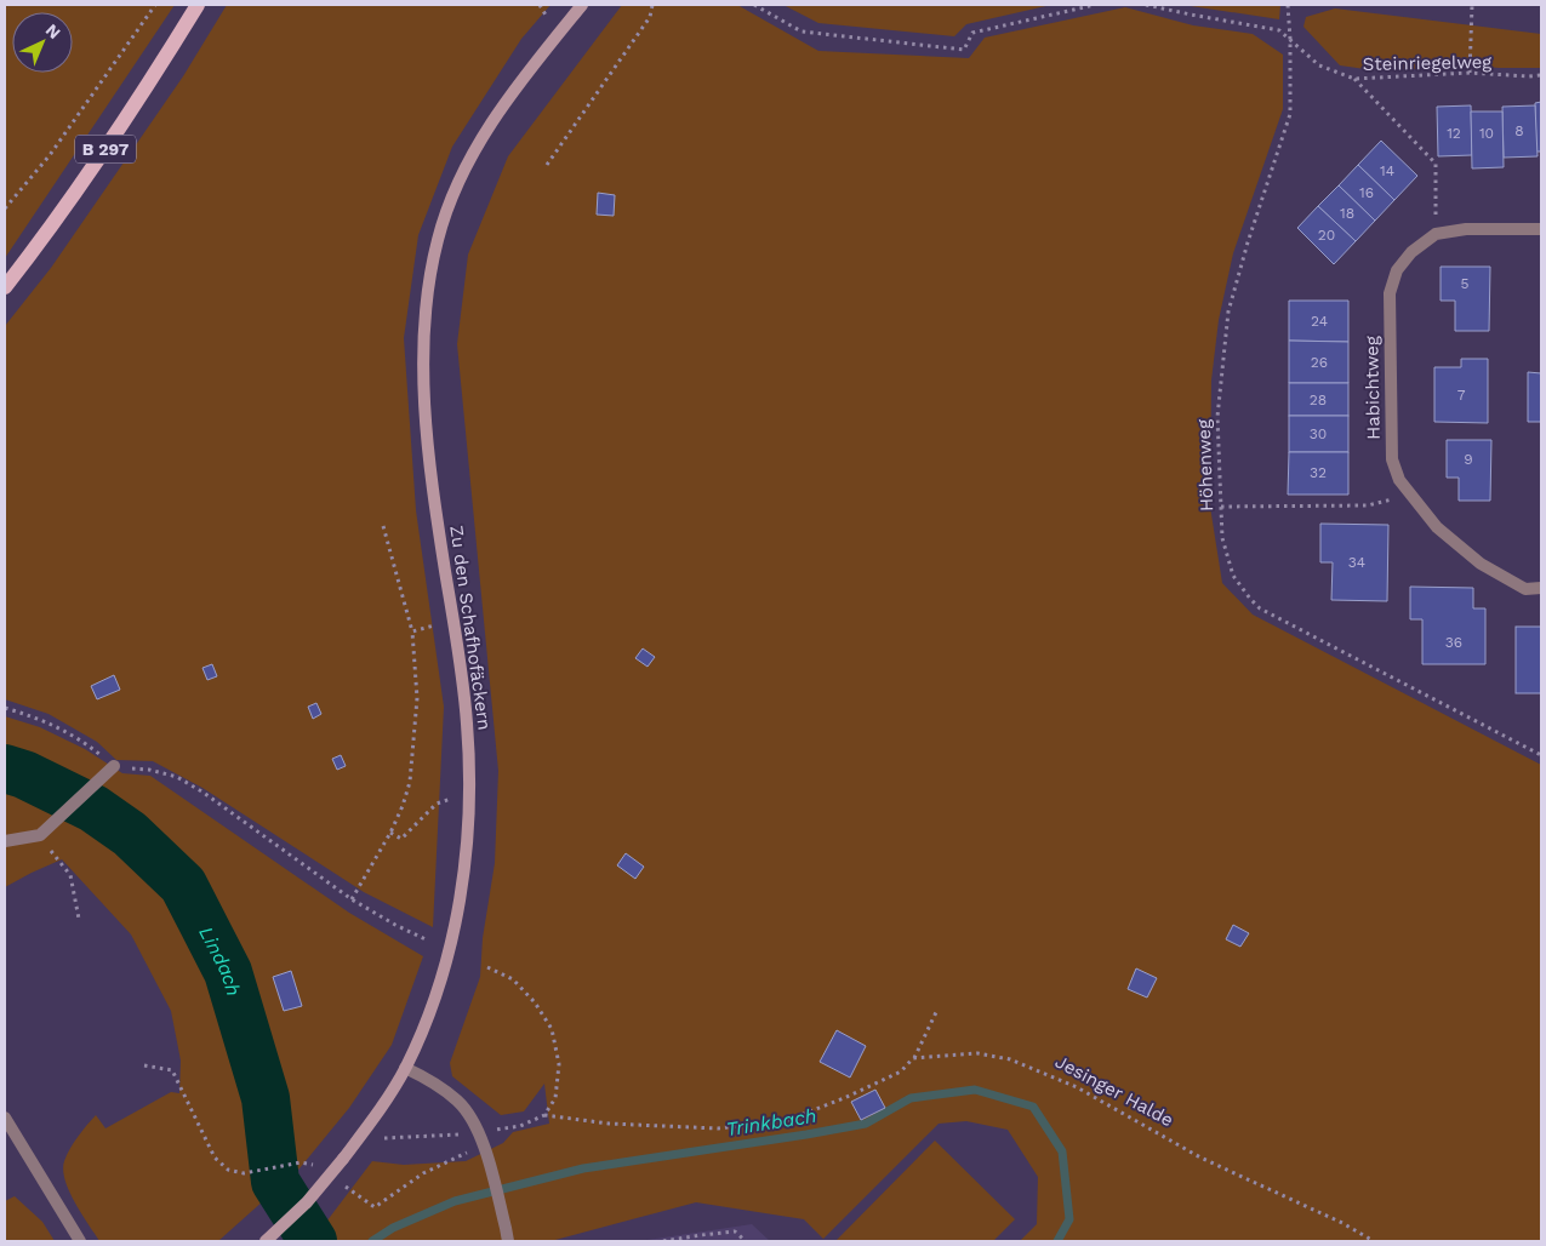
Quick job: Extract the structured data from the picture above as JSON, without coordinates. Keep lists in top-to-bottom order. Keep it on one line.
{"streets":{"main road":["B 297"],"street":["Habichtweg","Zu den Schafhofäckern"],"path":["Steinriegelweg","Höhenweg","Jesinger Halde"]},"crossings":[["Steinriegelweg","Höhenweg"]],"water":["Lindach","Trinkbach"],"house_numbers":["8","12","10","14","16","18","20","5","24","26","7","28","30","9","32","34","36"],"north":"top right"}
